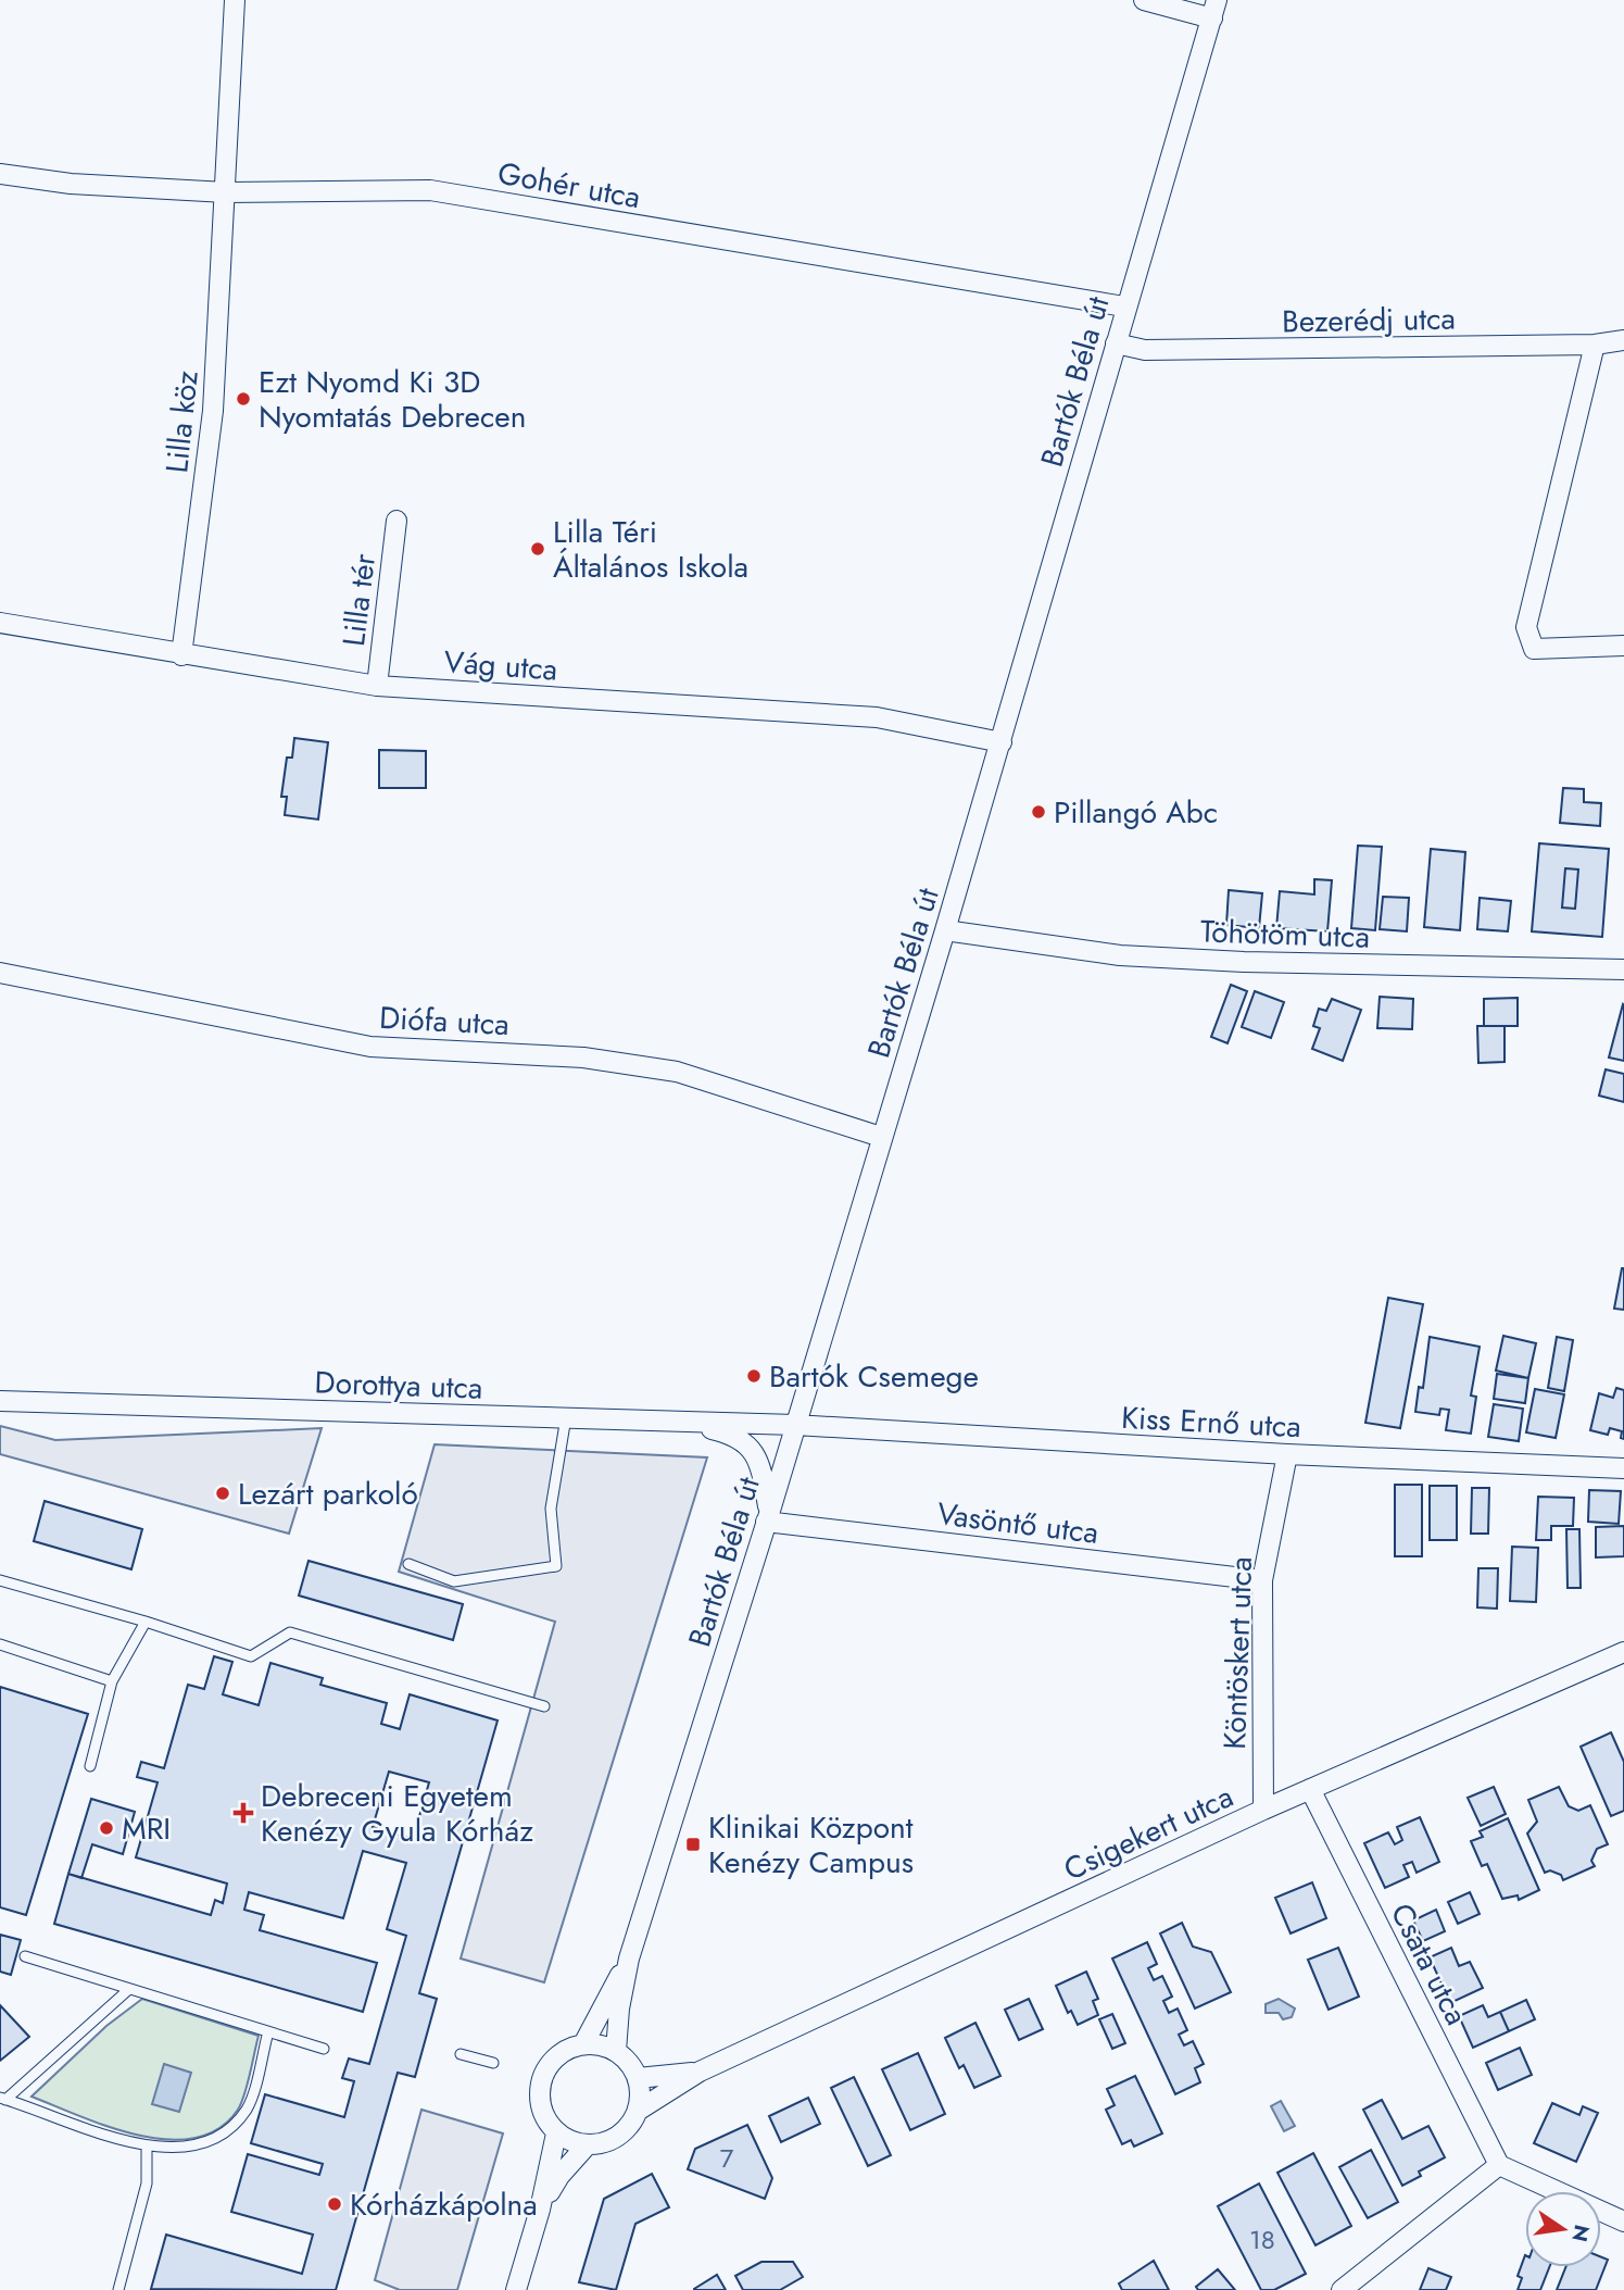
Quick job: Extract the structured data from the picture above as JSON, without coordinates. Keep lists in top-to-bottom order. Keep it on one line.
{"streets":{"street":["Gohér utca","Bezerédj utca","Bartók Béla út","Lilla köz","Lilla tér","Vág utca","Töhötöm utca","Diófa utca","Dorottya utca","Kiss Ernő utca","Vasöntő utca","Köntöskert utca","Csigekert utca","Csata utca"]},"crossings":[["Gohér utca","Bartók Béla út"],["Gohér utca","Lilla köz"],["Bezerédj utca","Bartók Béla út"],["Bartók Béla út","Vág utca"],["Bartók Béla út","Töhötöm utca"],["Bartók Béla út","Diófa utca"],["Bartók Béla út","Dorottya utca"],["Bartók Béla út","Kiss Ernő utca"],["Bartók Béla út","Vasöntő utca"],["Lilla köz","Vág utca"],["Lilla tér","Vág utca"],["Dorottya utca","Kiss Ernő utca"],["Kiss Ernő utca","Köntöskert utca"],["Vasöntő utca","Köntöskert utca"],["Köntöskert utca","Csigekert utca"],["Csigekert utca","Csata utca"]],"places":{"other":["Ezt Nyomd Ki 3D Nyomtatás Debrecen","Lilla Téri Általános Iskola","Pillangó Abc","Bartók Csemege","Lezárt parkoló","MRI","Kórházkápolna"],"health":["Debreceni Egyetem Kenézy Gyula Kórház"],"transit":["Klinikai Központ Kenézy Campus"]},"house_numbers":["7","18"],"north":"right"}
